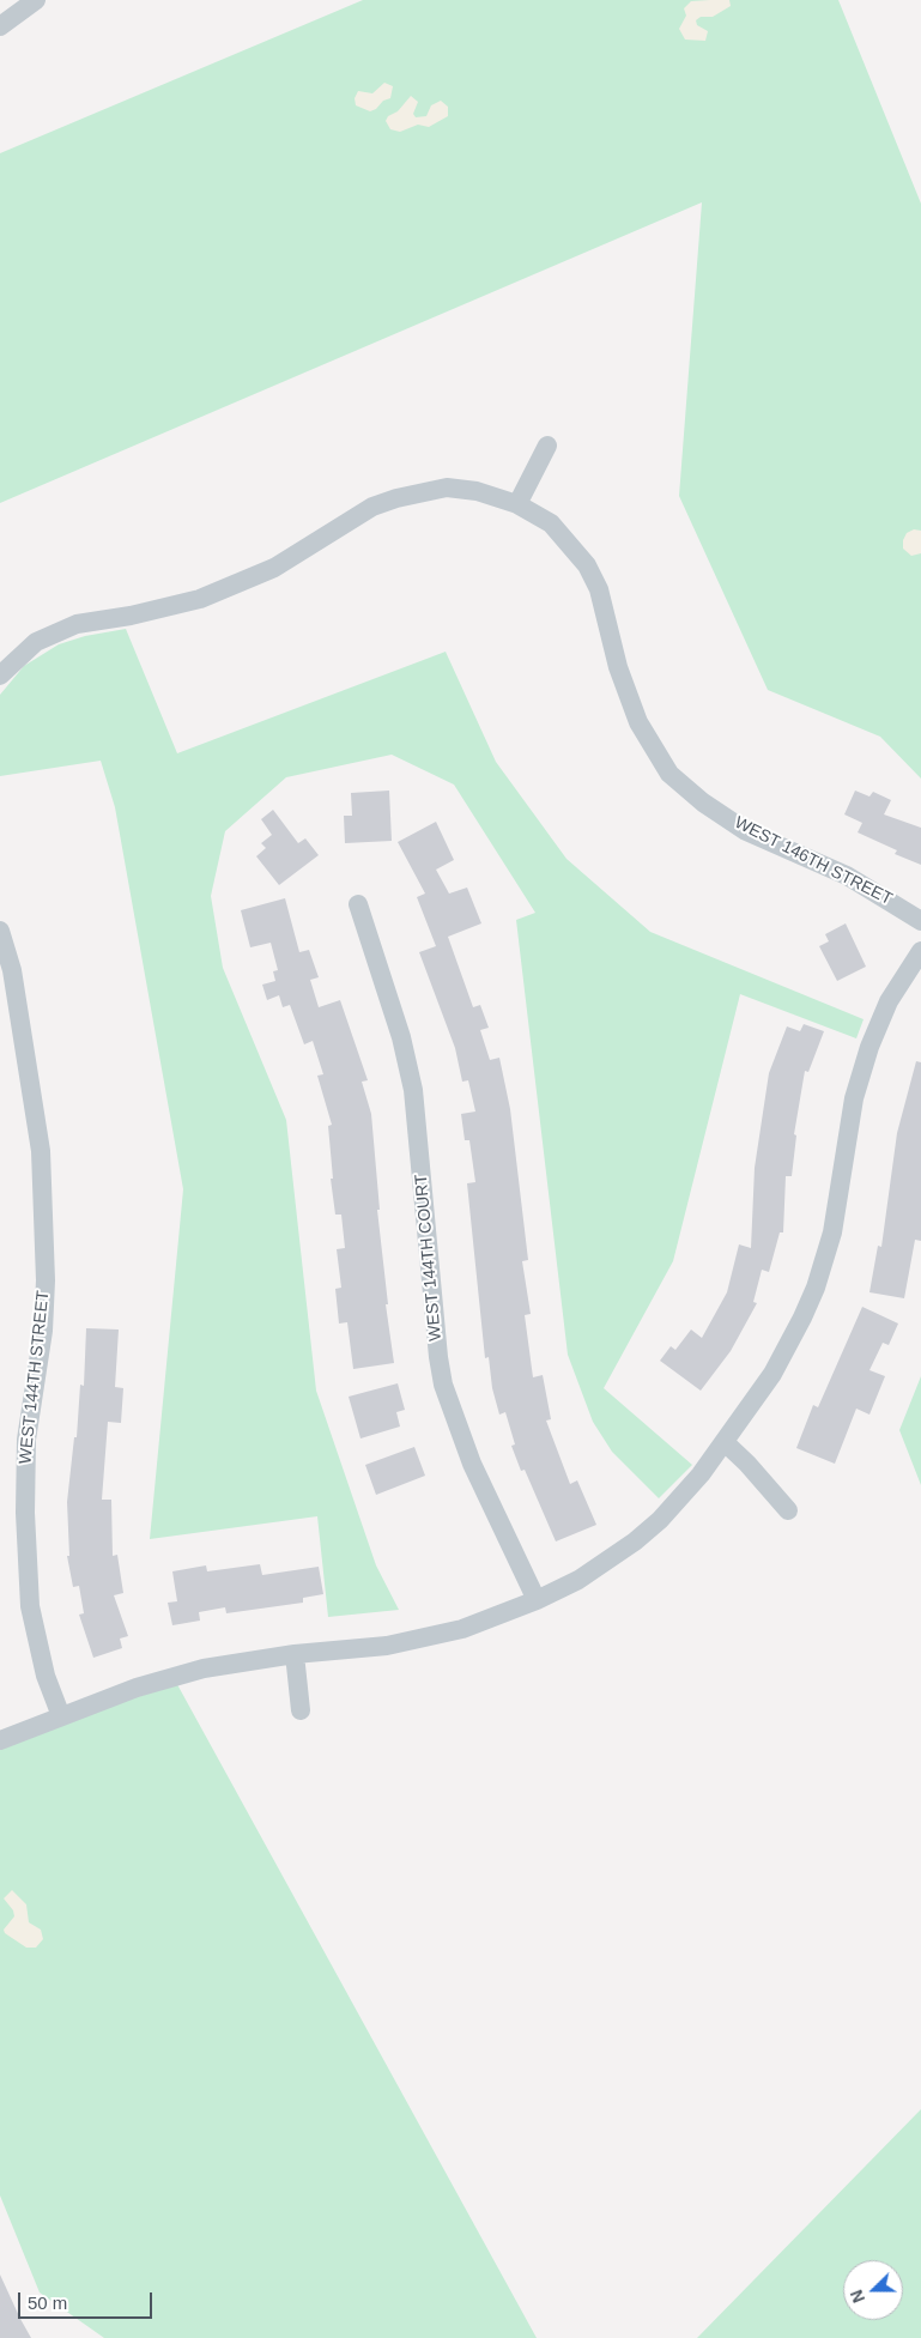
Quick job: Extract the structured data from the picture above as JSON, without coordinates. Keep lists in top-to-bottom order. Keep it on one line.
{"streets":{"street":["WEST 146TH STREET","WEST 144TH COURT","WEST 144TH STREET"]},"scale_bar":"50 m","north":"left"}
